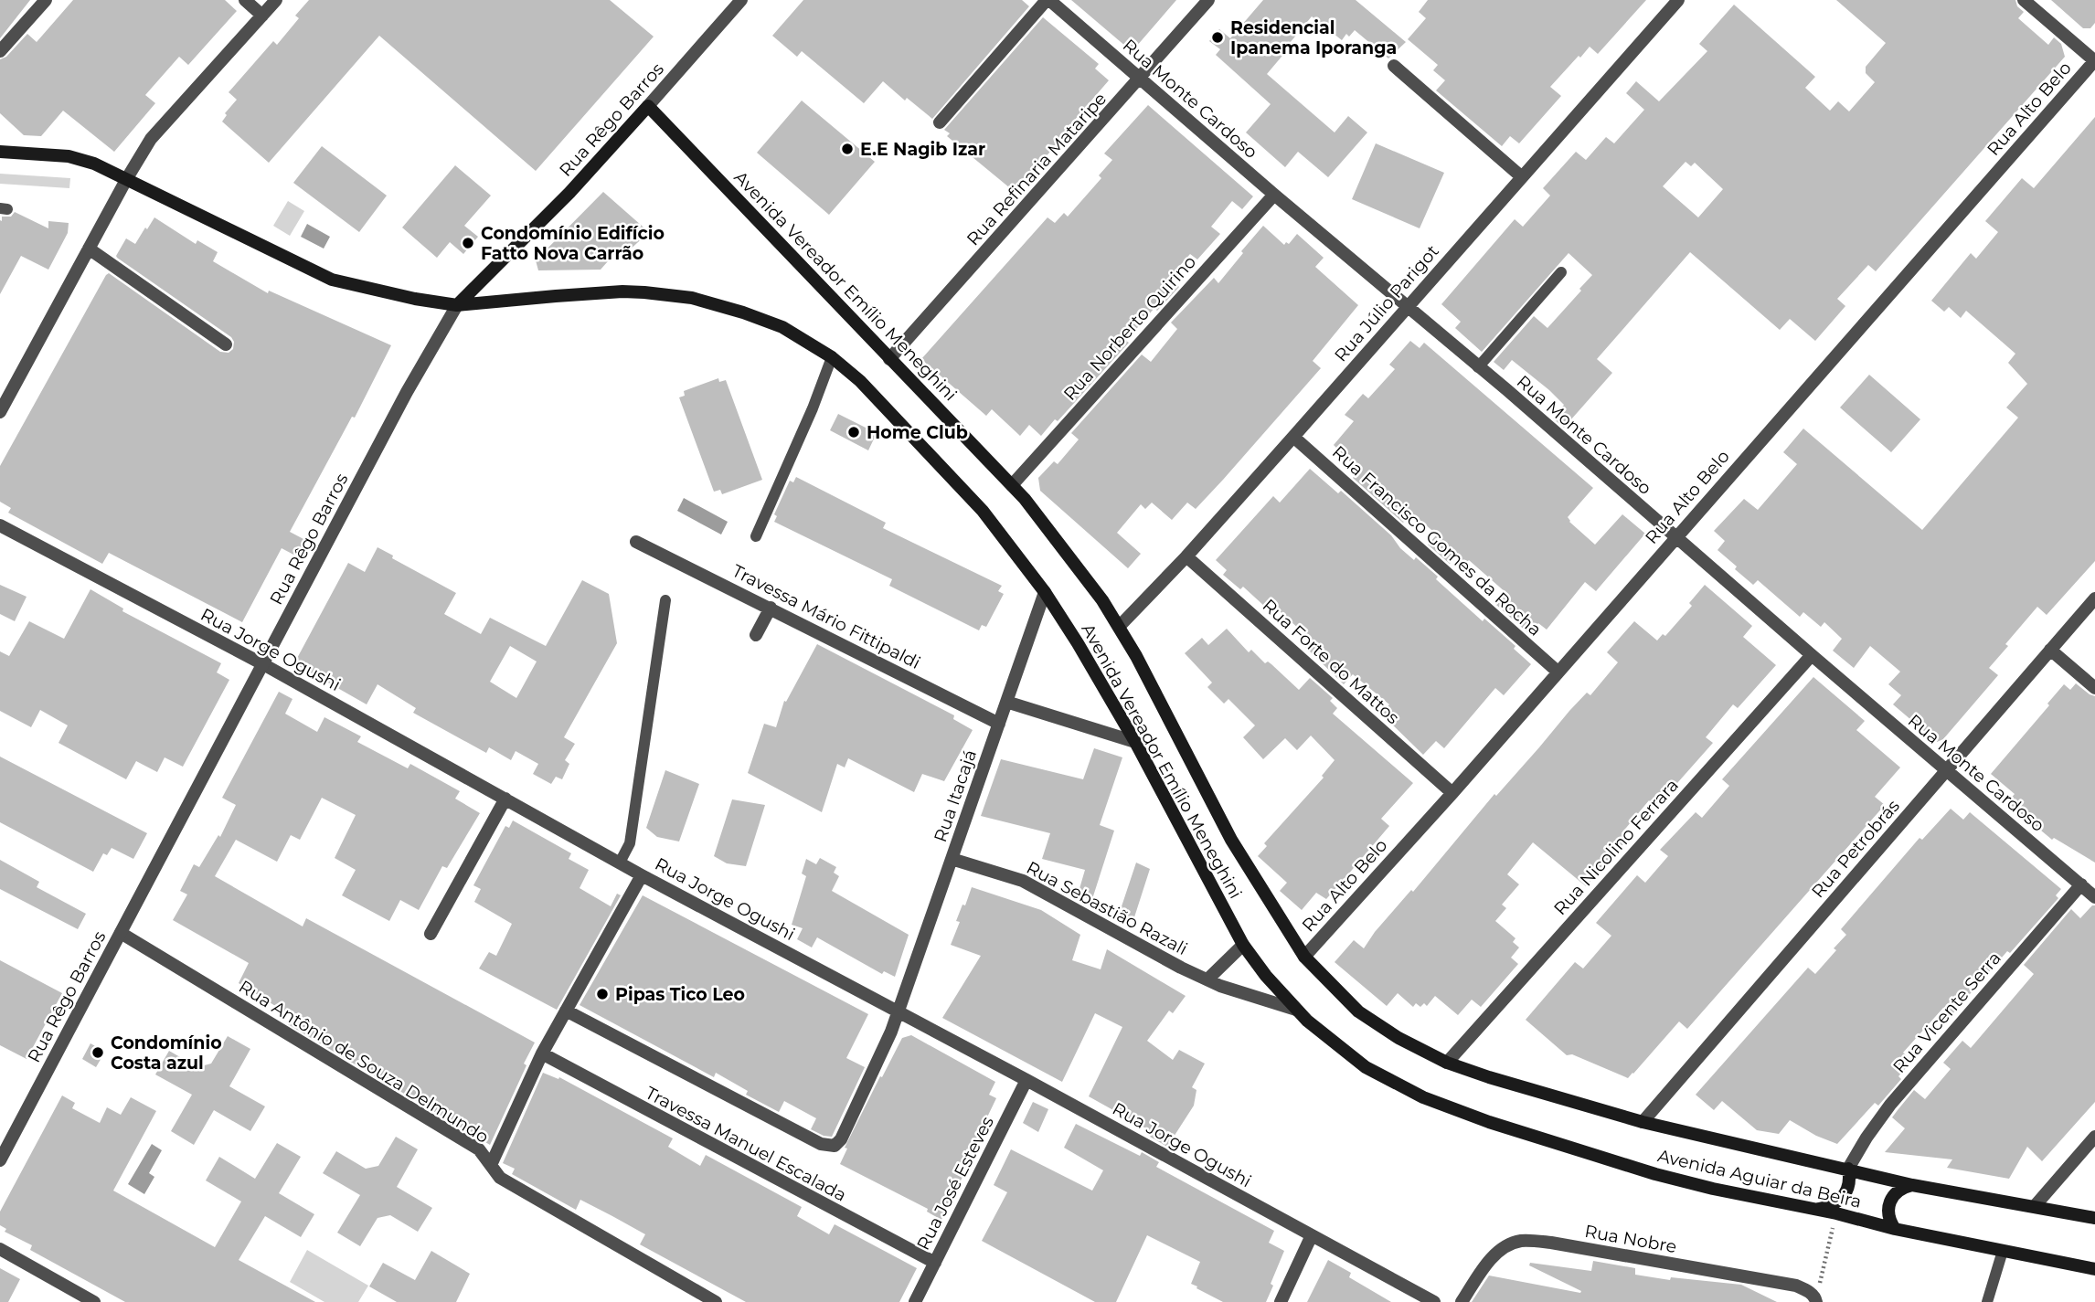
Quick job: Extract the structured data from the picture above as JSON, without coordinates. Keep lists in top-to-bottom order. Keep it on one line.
{"streets":{"main road":["Rua Rêgo Barros","Avenida Vereador Emílio Meneghini","Avenida Aguiar da Beira"],"street":["Rua Monte Cardoso","Rua Alto Belo","Rua Refinaria Mataripe","Rua Júlio Parigot","Rua Norberto Quirino","Rua Francisco Gomes da Rocha","Travessa Mário Fittipaldi","Rua Jorge Ogushi","Rua Forte do Mattos","Rua Itacajá","Rua Nicolino Ferrara","Rua Petrobrás","Rua Sebastião Razali","Rua Vicente Serra","Rua Antônio de Souza Delmundo","Travessa Manuel Escalada","Rua José Esteves","Rua Nobre"]},"crossings":[["Rua Monte Cardoso","Rua Alto Belo"],["Rua Monte Cardoso","Rua Refinaria Mataripe"],["Rua Monte Cardoso","Rua Júlio Parigot"],["Rua Monte Cardoso","Rua Norberto Quirino"],["Rua Monte Cardoso","Rua Nicolino Ferrara"],["Rua Monte Cardoso","Rua Petrobrás"],["Rua Monte Cardoso","Rua Vicente Serra"],["Rua Alto Belo","Avenida Vereador Emílio Meneghini"],["Rua Alto Belo","Rua Francisco Gomes da Rocha"],["Rua Alto Belo","Rua Forte do Mattos"],["Rua Rêgo Barros","Avenida Vereador Emílio Meneghini"],["Rua Rêgo Barros","Rua Jorge Ogushi"],["Rua Rêgo Barros","Rua Antônio de Souza Delmundo"],["Rua Refinaria Mataripe","Avenida Vereador Emílio Meneghini"],["Avenida Vereador Emílio Meneghini","Rua Júlio Parigot"],["Avenida Vereador Emílio Meneghini","Rua Norberto Quirino"],["Avenida Vereador Emílio Meneghini","Rua Itacajá"],["Avenida Vereador Emílio Meneghini","Rua Nicolino Ferrara"],["Avenida Vereador Emílio Meneghini","Rua Sebastião Razali"],["Avenida Vereador Emílio Meneghini","Avenida Aguiar da Beira"],["Rua Júlio Parigot","Rua Francisco Gomes da Rocha"],["Rua Júlio Parigot","Rua Forte do Mattos"],["Travessa Mário Fittipaldi","Rua Itacajá"],["Rua Jorge Ogushi","Rua Itacajá"],["Rua Jorge Ogushi","Rua José Esteves"],["Rua Itacajá","Rua Sebastião Razali"],["Rua Nicolino Ferrara","Avenida Aguiar da Beira"],["Rua Petrobrás","Avenida Aguiar da Beira"],["Rua Vicente Serra","Avenida Aguiar da Beira"],["Travessa Manuel Escalada","Rua José Esteves"]],"places":["Residencial Ipanema Iporanga","E.E Nagib Izar","Condomínio Edifício Fatto Nova Carrão","Home Club","Pipas Tico Leo","Condomínio Costa azul"]}
